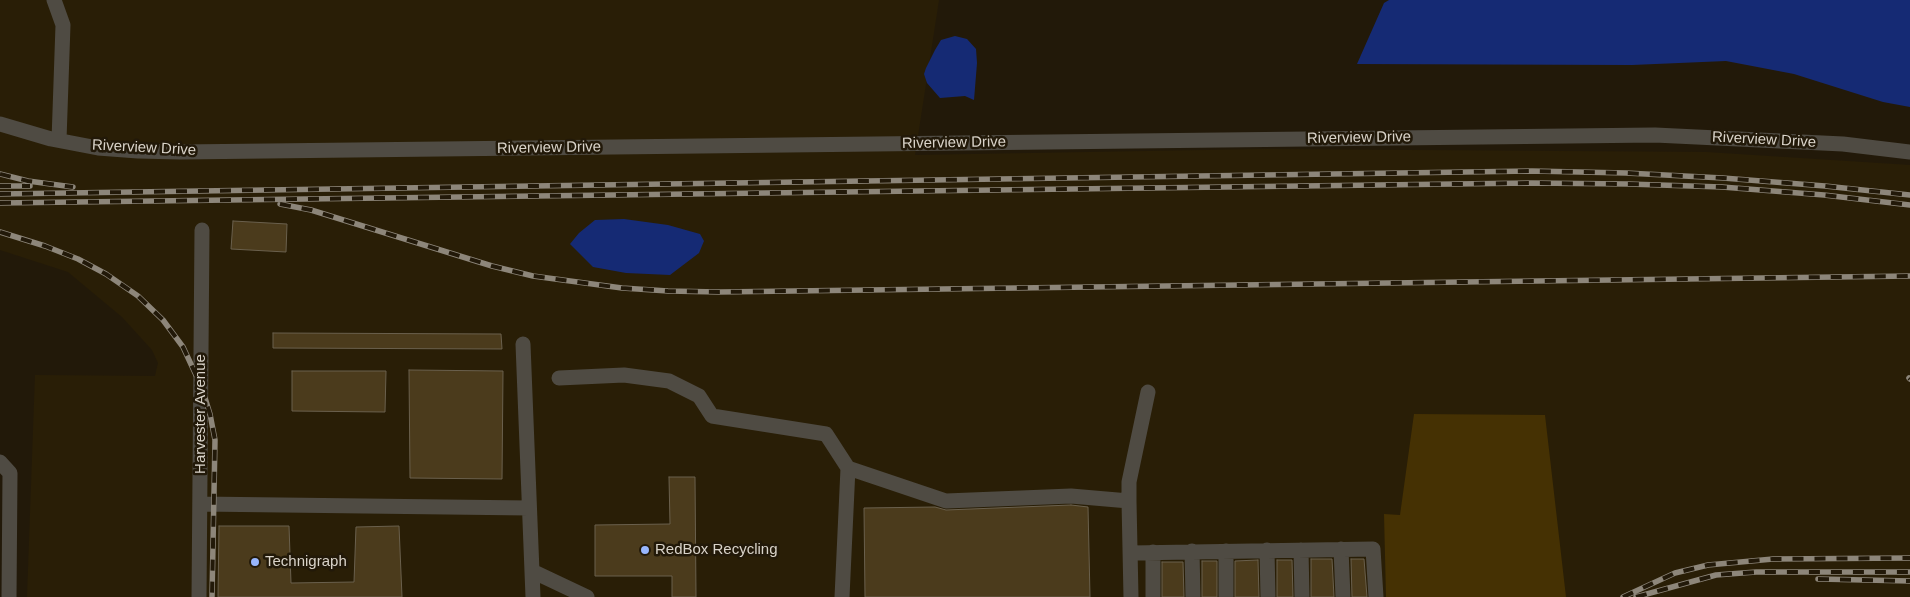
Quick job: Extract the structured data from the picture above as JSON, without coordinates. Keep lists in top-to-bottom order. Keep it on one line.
{"streets":{"street":["Riverview Drive","Harvester Avenue"]},"places":["RedBox Recycling","Technigraph"]}
